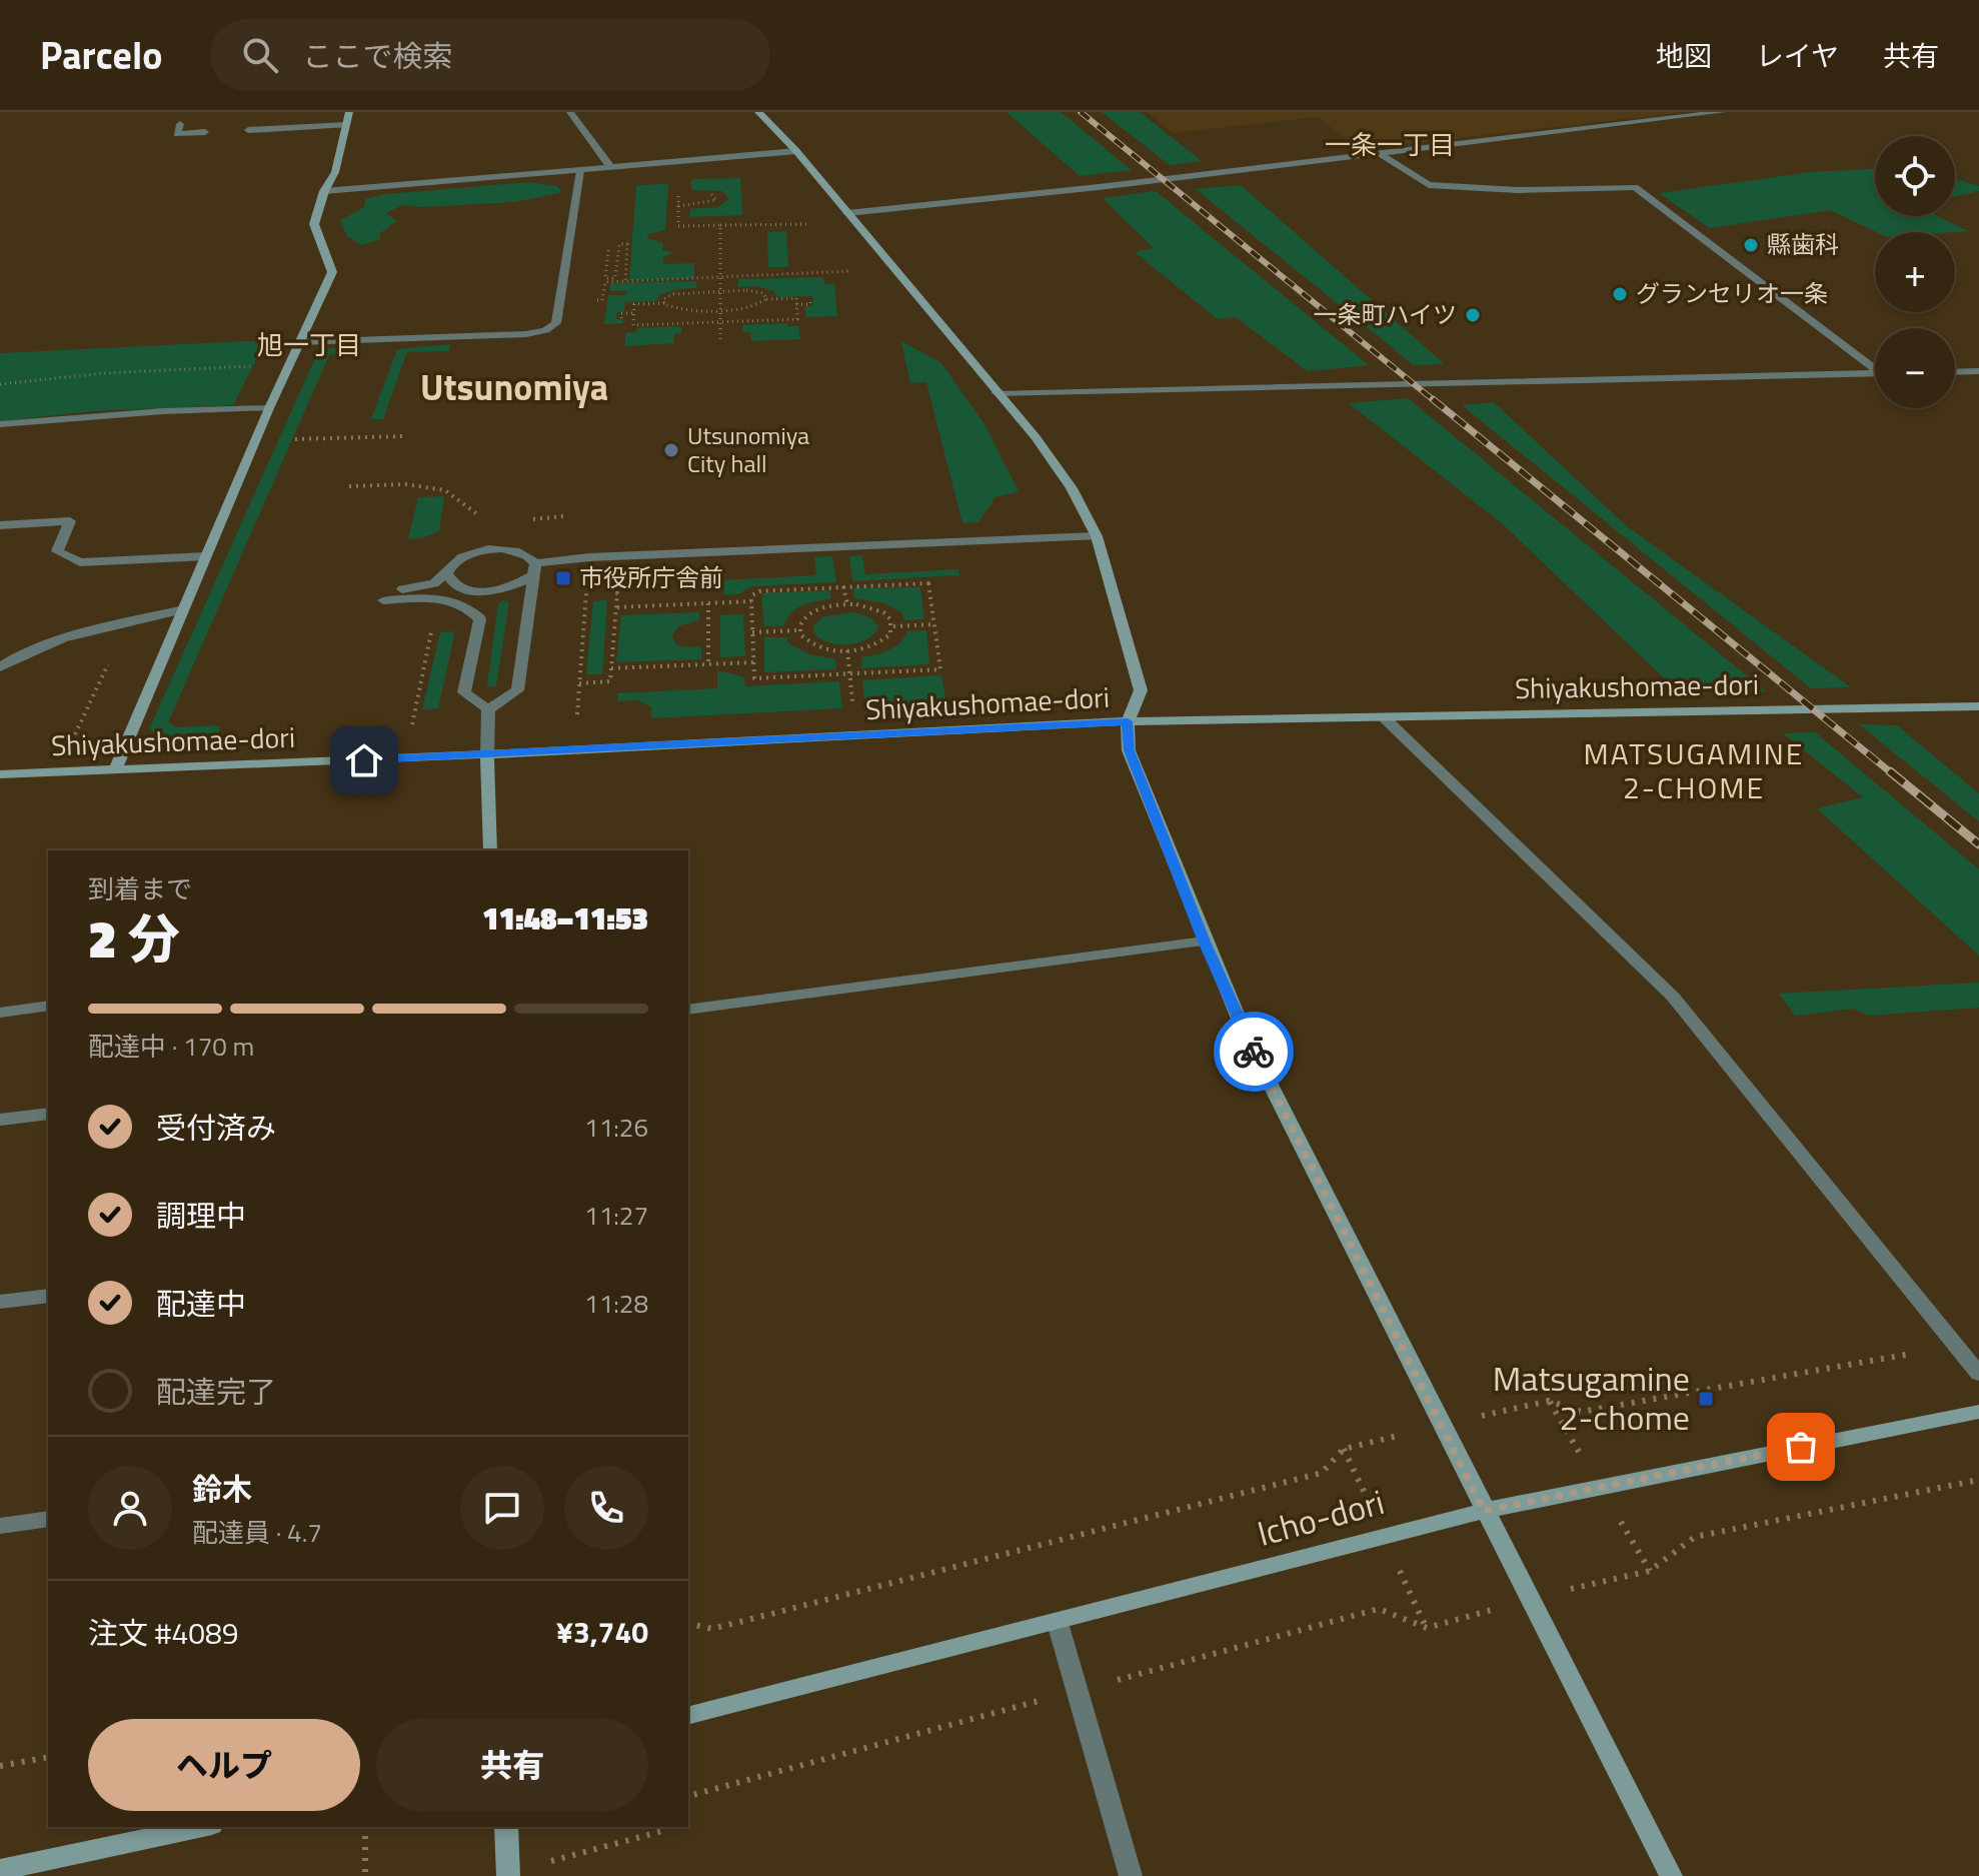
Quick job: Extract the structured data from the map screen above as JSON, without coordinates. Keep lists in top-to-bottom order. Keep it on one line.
{"streets":{"street":["Shiyakushomae-dori","Icho-dori"]},"districts":["一条一丁目","旭一丁目","Utsunomiya","MATSUGAMINE 2-CHOME"],"places":{"other":["縣歯科","グランセリオ一条","一条町ハイツ","Utsunomiya City hall"],"transit":["市役所庁舎前","Matsugamine 2-chome"]},"page":{"header":"Parcelo","search":"ここで検索","nav":["地図","レイヤ","共有"],"map_buttons":["+","−"],"heading":["2 分","到着まで","11:48–11:53"],"panel":["鈴木","配達員 · 4.7","注文 #4089","¥3,740"],"bar":"配達中 · 170 m","list":[["受付済み","11:26"],["調理中","11:27"],["配達中","11:28"],"配達完了"],"buttons":["ヘルプ","共有"]}}
